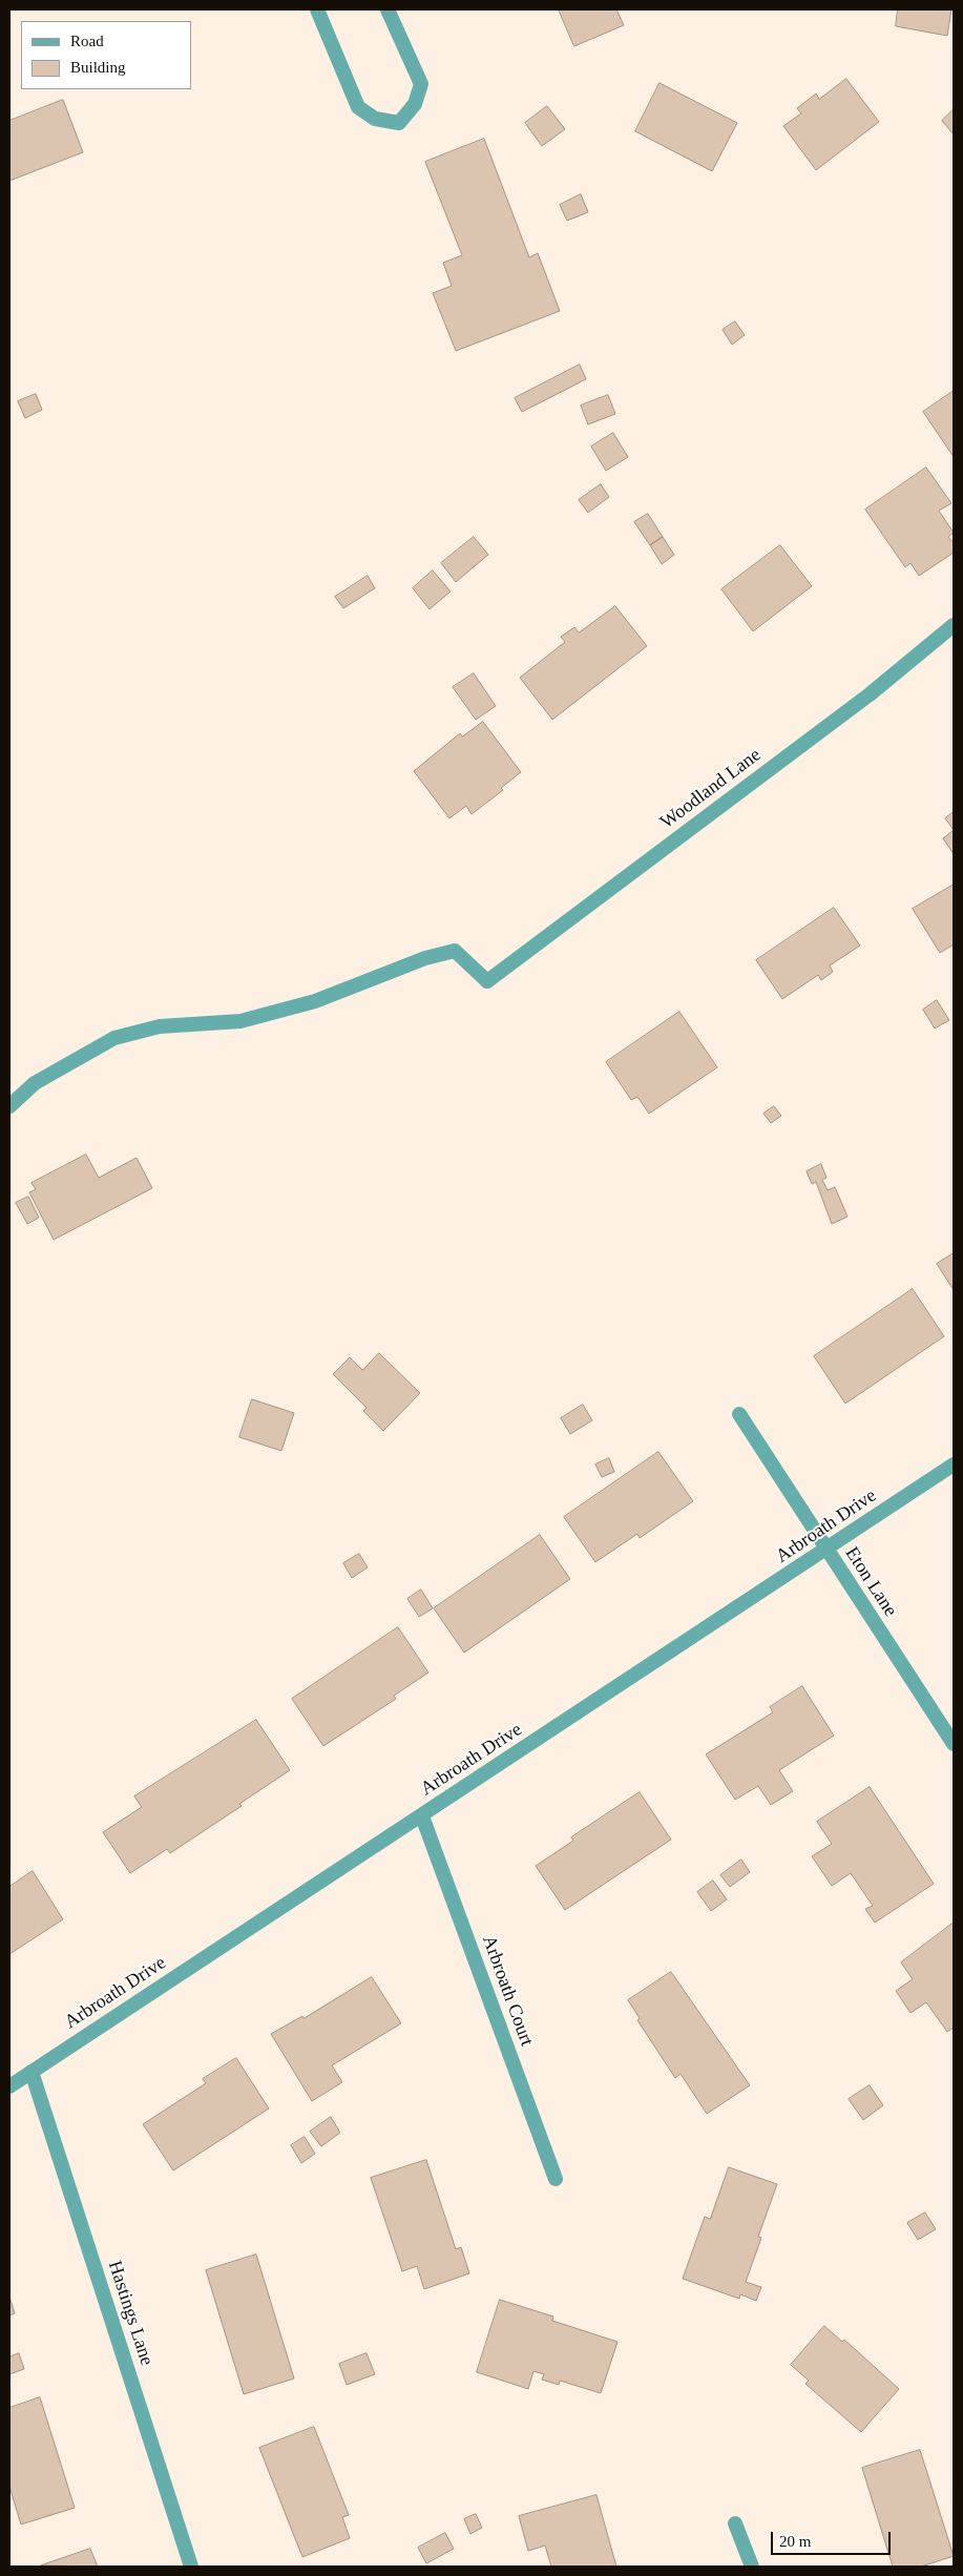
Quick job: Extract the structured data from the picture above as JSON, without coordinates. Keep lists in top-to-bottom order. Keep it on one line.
{"streets":{"street":["Woodland Lane","Arbroath Drive","Eton Lane","Arbroath Court","Hastings Lane"]},"crossings":[["Arbroath Drive","Eton Lane"],["Arbroath Drive","Arbroath Court"],["Arbroath Drive","Hastings Lane"]],"legend":["Road","Building"],"scale_bar":"20 m"}
